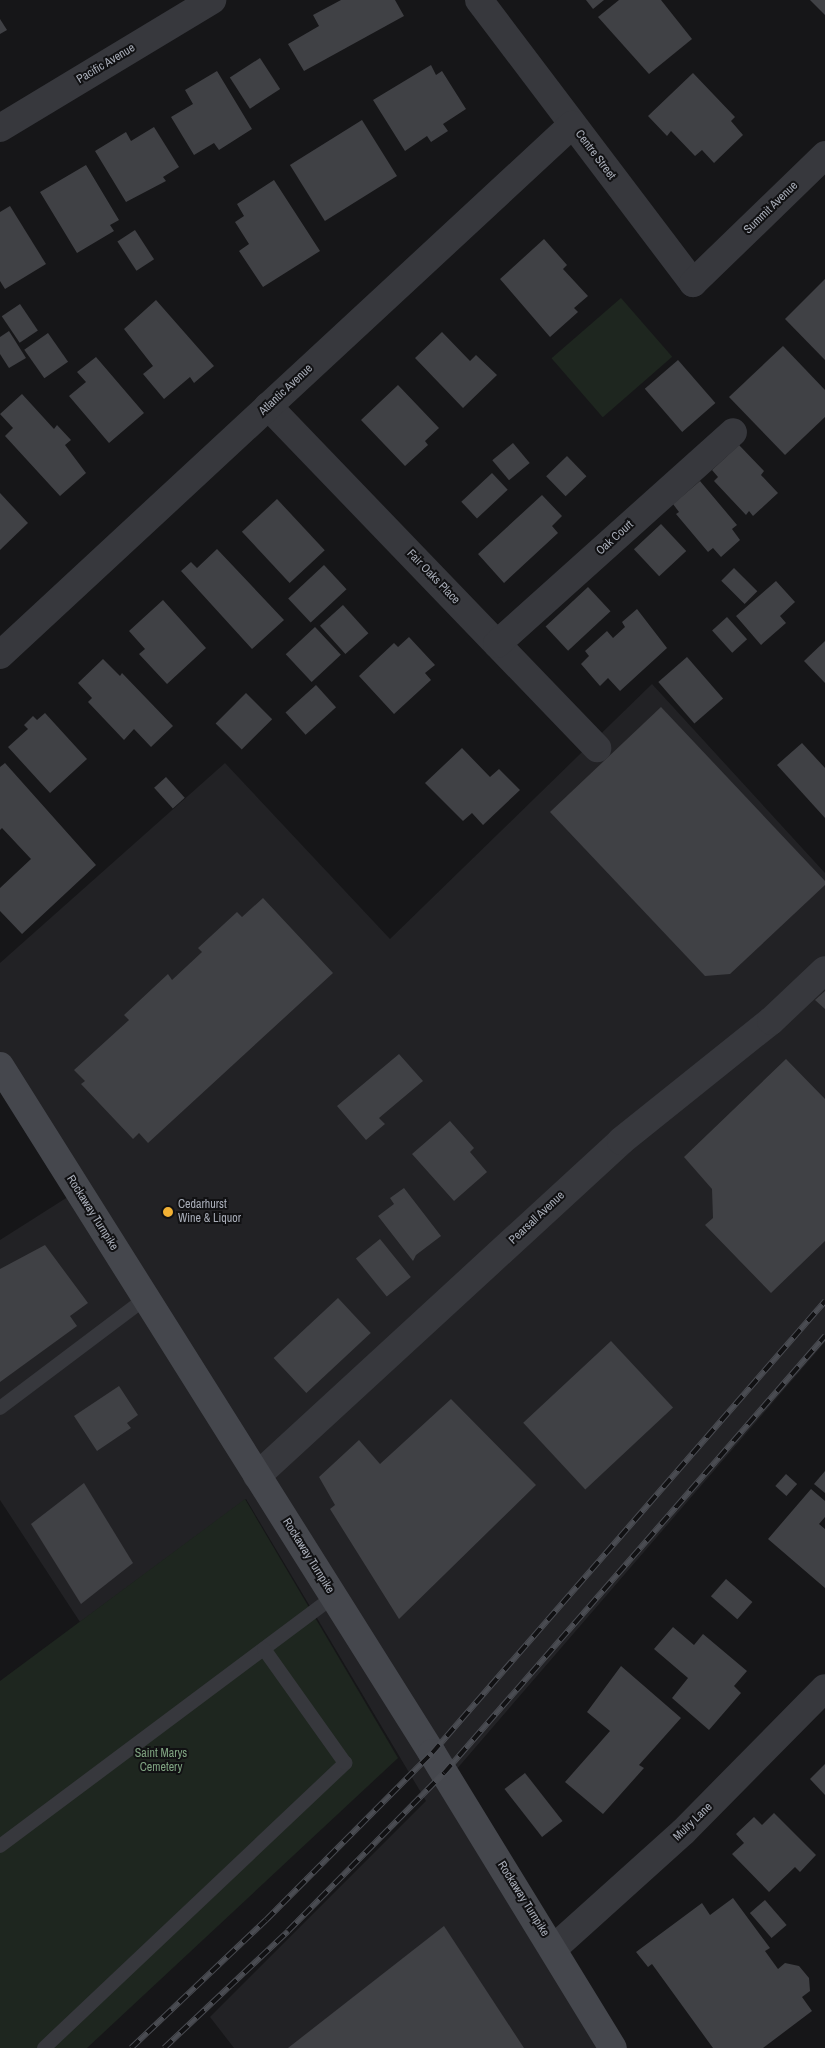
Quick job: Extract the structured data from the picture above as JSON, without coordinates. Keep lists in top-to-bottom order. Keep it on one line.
{"streets":{"main road":["Rockaway Turnpike"],"street":["Pacific Avenue","Centre Street","Summit Avenue","Atlantic Avenue","Oak Court","Fair Oaks Place","Pearsall Avenue","Mulry Lane"]},"crossings":[["Centre Street","Summit Avenue"],["Centre Street","Atlantic Avenue"],["Atlantic Avenue","Fair Oaks Place"],["Oak Court","Fair Oaks Place"],["Rockaway Turnpike","Pearsall Avenue"],["Rockaway Turnpike","Mulry Lane"]],"parks":["Saint Marys Cemetery"],"places":["Cedarhurst Wine & Liquor"]}
